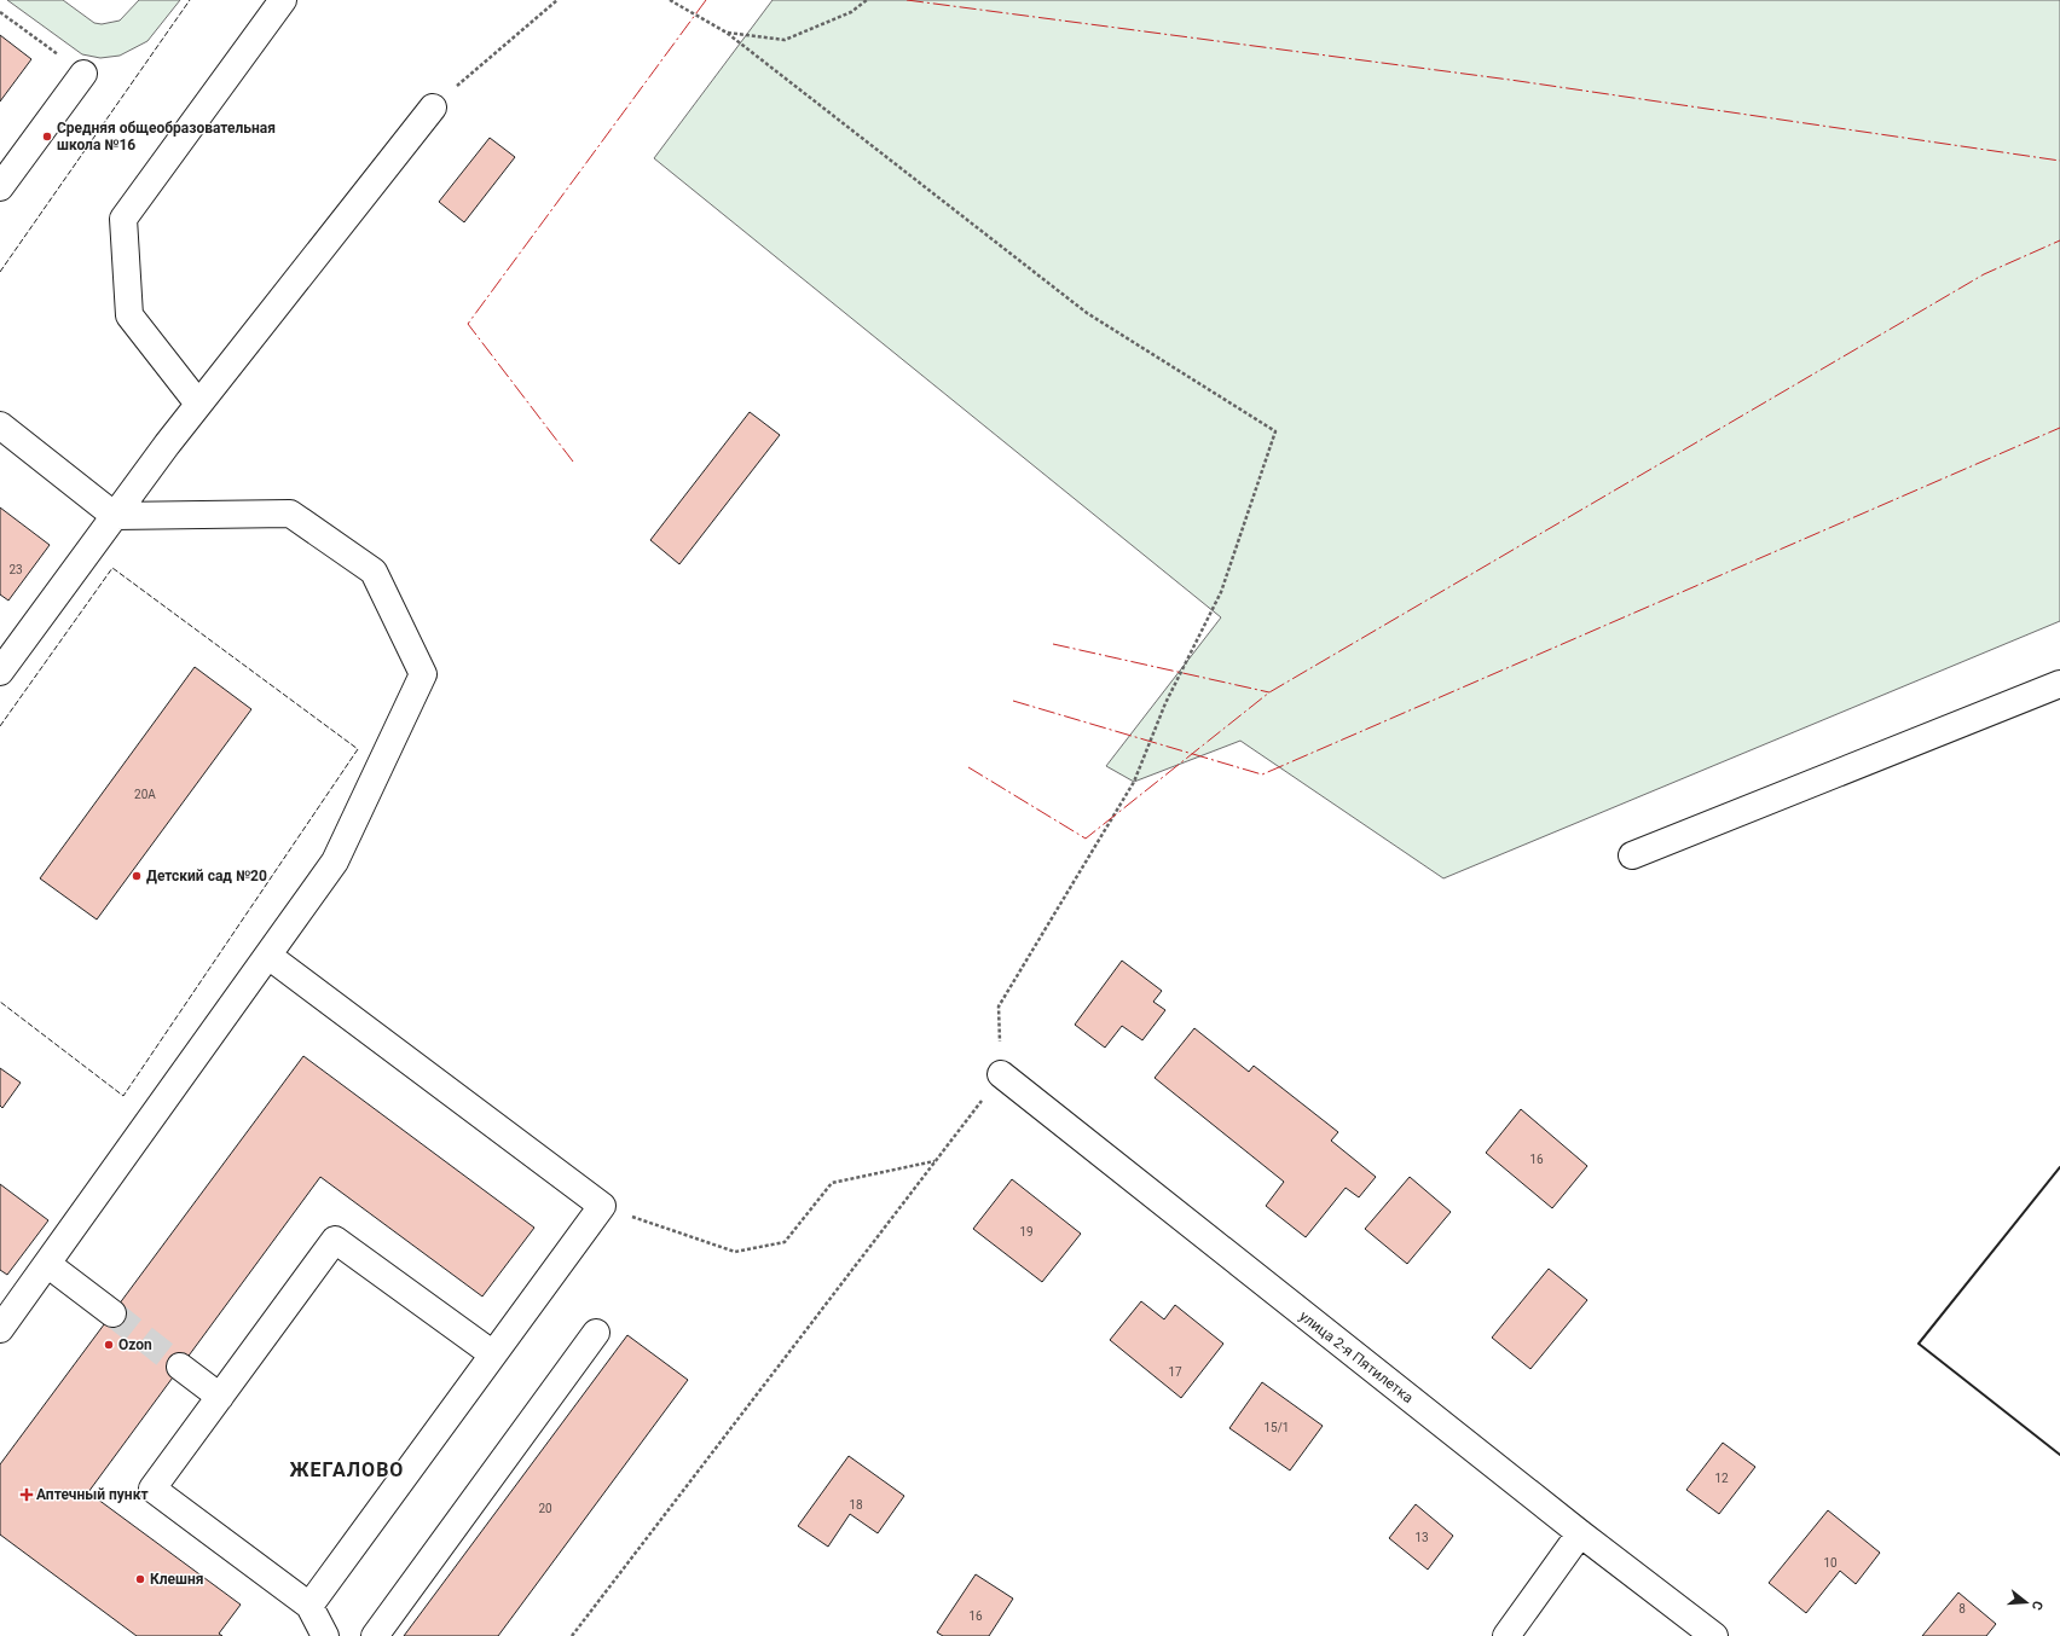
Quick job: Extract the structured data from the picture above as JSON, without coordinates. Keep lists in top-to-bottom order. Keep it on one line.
{"streets":{"street":["улица 2-я Пятилетка"]},"districts":["ЖЕГАЛОВО"],"places":{"other":["Средняя общеобразовательная школа №16","Детский сад №20","Ozon","Клешня"],"health":["Аптечный пункт"]},"house_numbers":["23","20А","16","19","17","15/1","12","18","20","13","10","8","16"],"north":"right"}
